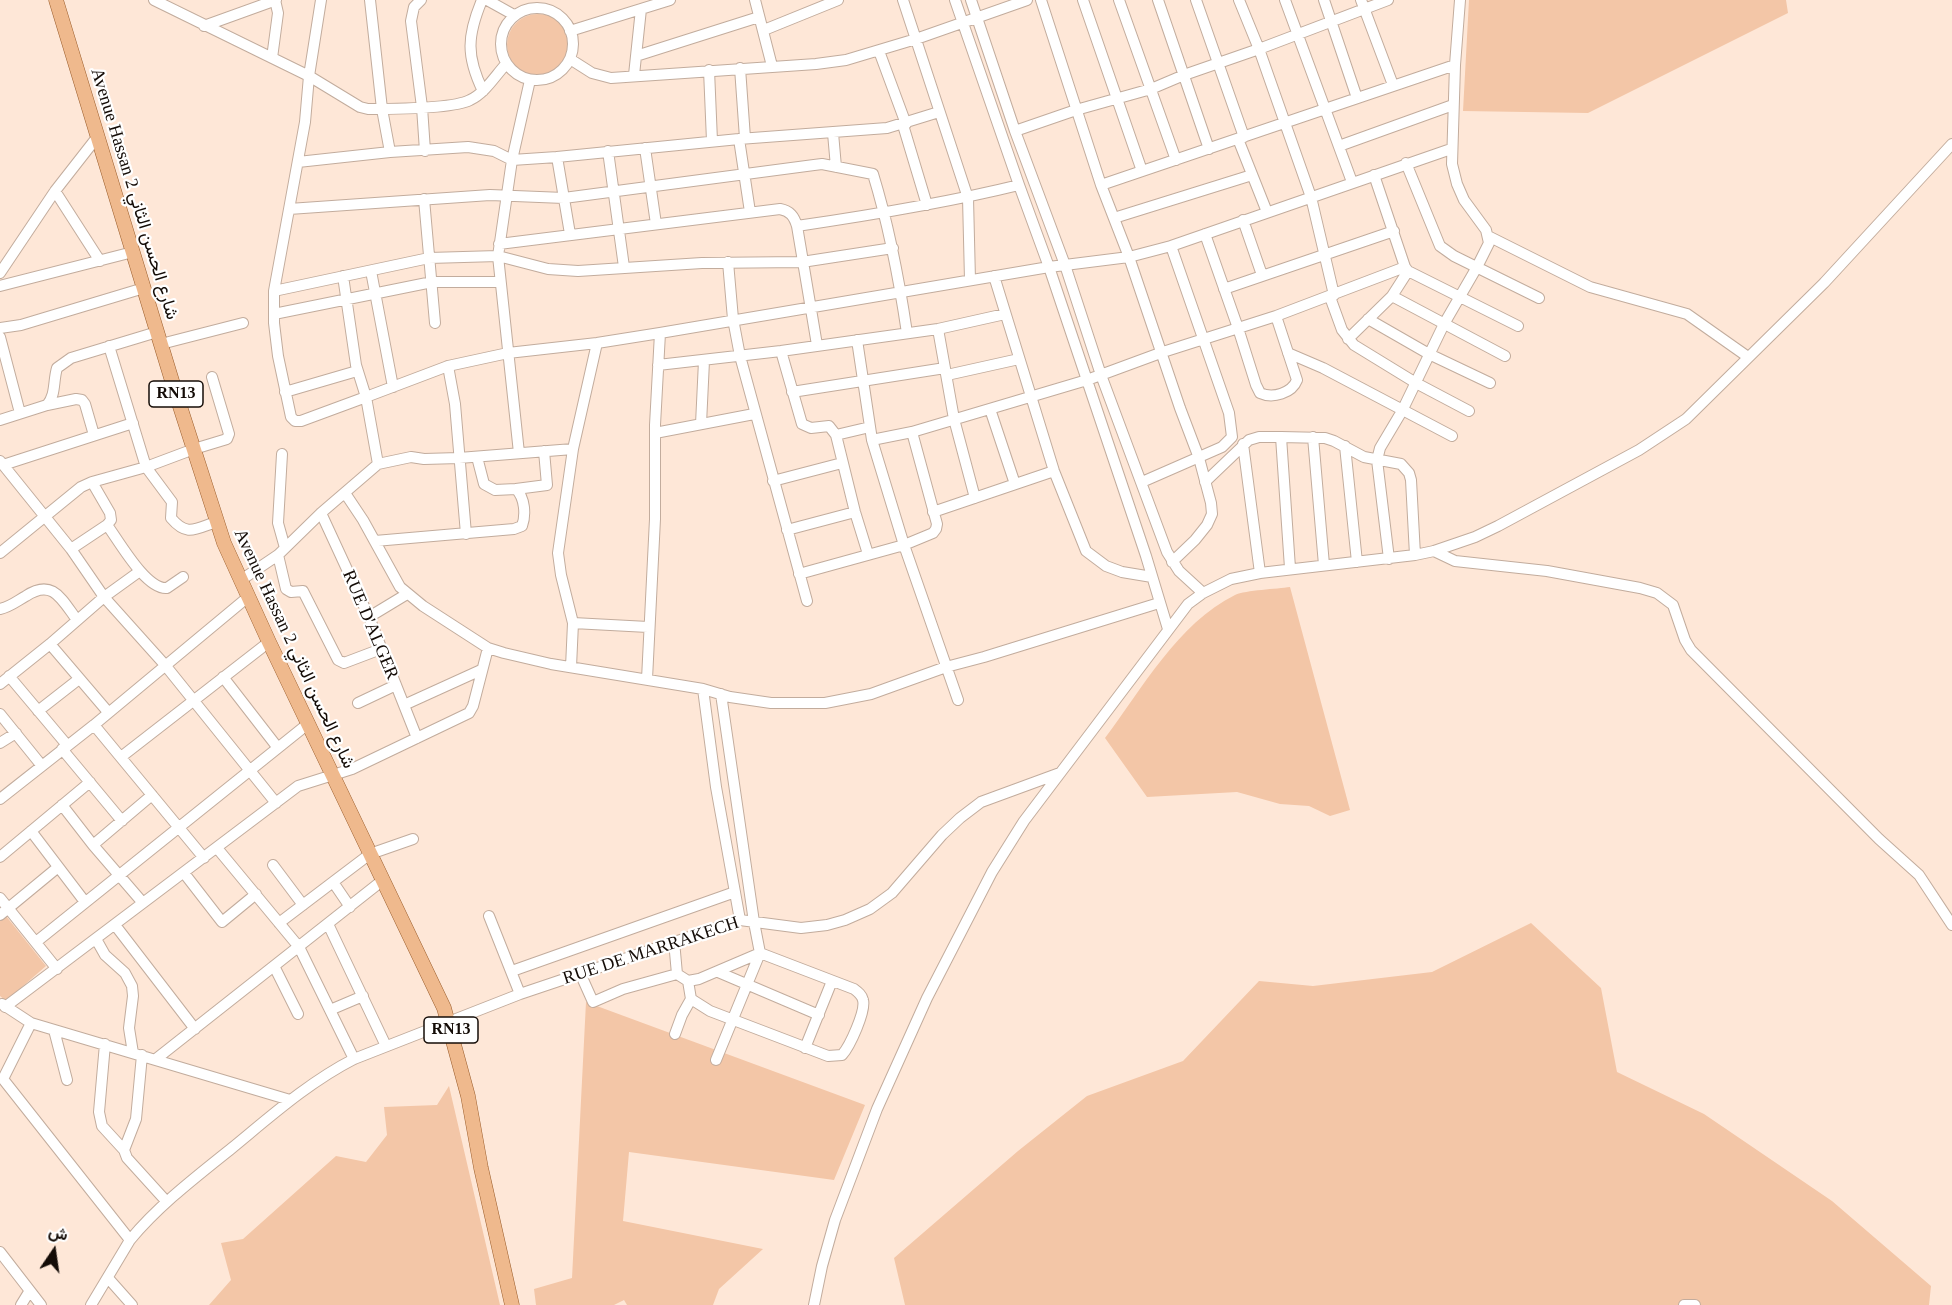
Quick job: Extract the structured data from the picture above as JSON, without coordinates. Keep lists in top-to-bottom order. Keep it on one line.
{"streets":{"main road":["Avenue Hassan 2 شارع الحسن الثاني","RN13"],"street":["RUE D'ALGER","RUE DE MARRAKECH"]},"crossings":[["Avenue Hassan 2 شارع الحسن الثاني","RUE DE MARRAKECH"]],"north":"top"}
